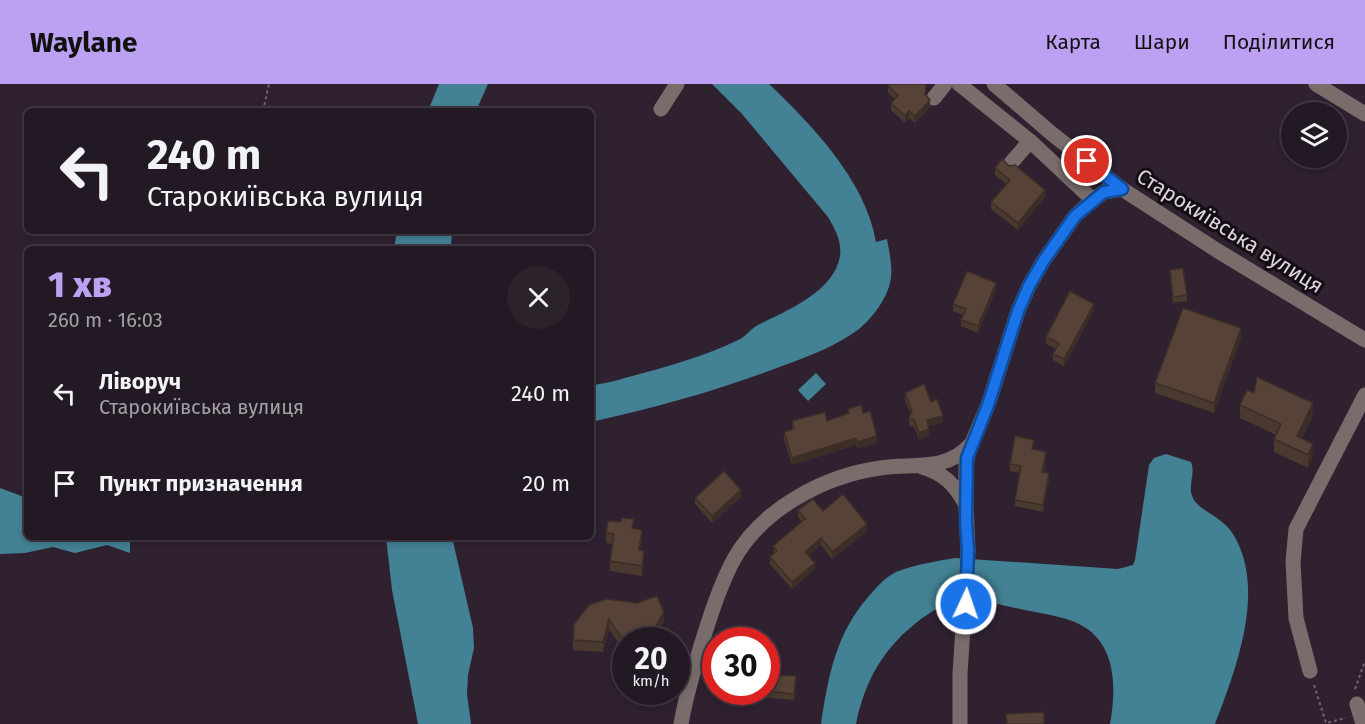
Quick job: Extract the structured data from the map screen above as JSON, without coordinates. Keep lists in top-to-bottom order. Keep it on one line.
{"streets":{"street":["Старокиївська вулиця"]},"page":{"header":"Waylane","nav":["Карта","Шари","Поділитися"],"turn":["240 m","Старокиївська вулиця"],"heading":["1 хв","260 m · 16:03"],"list":[{"name":"Ліворуч","note":"Старокиївська вулиця","value":"240 m"},{"name":"Пункт призначення","value":"20 m"}],"speed":"20 km/h","limit":"30"}}
